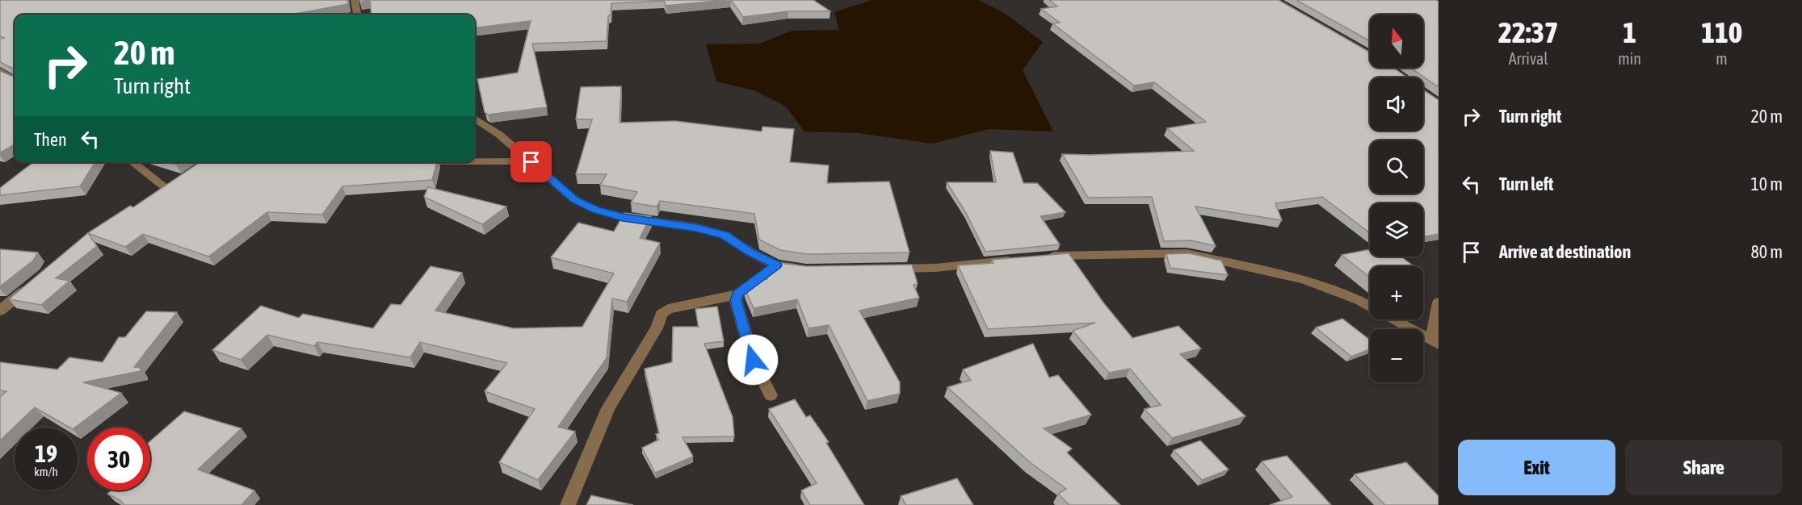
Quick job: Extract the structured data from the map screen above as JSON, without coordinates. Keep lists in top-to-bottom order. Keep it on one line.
{"north":"top","page":{"eta":["22:37","Arrival","1","min","110","m"],"map_buttons":["+","−"],"turn":["20 m","Turn right"],"list":[{"name":"Turn right","value":"20 m"},{"name":"Turn left","value":"10 m"},{"name":"Arrive at destination","value":"80 m"}],"then":"Then","speed":"19 km/h","limit":"30","buttons":["Exit","Share"]}}
